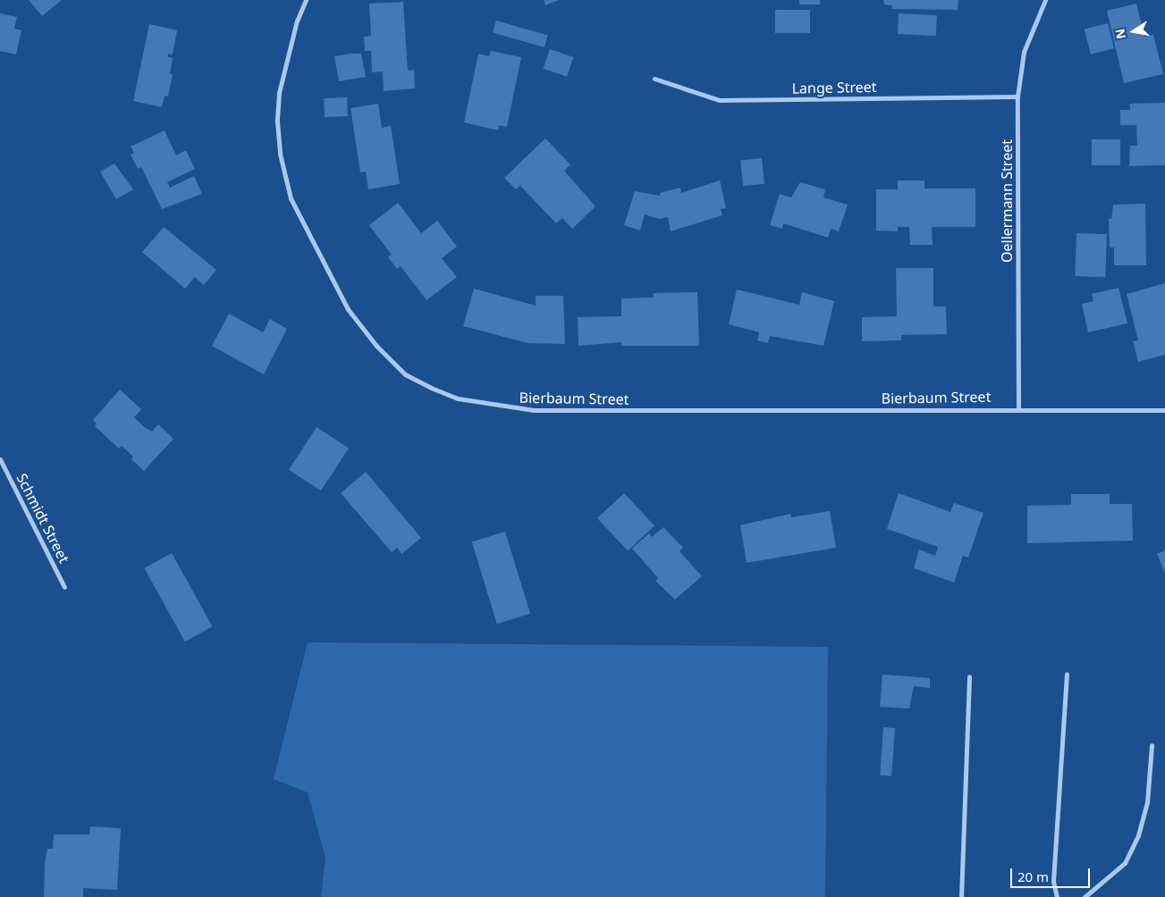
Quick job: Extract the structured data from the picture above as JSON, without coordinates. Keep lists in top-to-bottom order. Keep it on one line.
{"streets":{"street":["Lange Street","Oellermann Street","Bierbaum Street","Schmidt Street"]},"crossings":[["Lange Street","Oellermann Street"],["Oellermann Street","Bierbaum Street"]],"scale_bar":"20 m","north":"left"}
